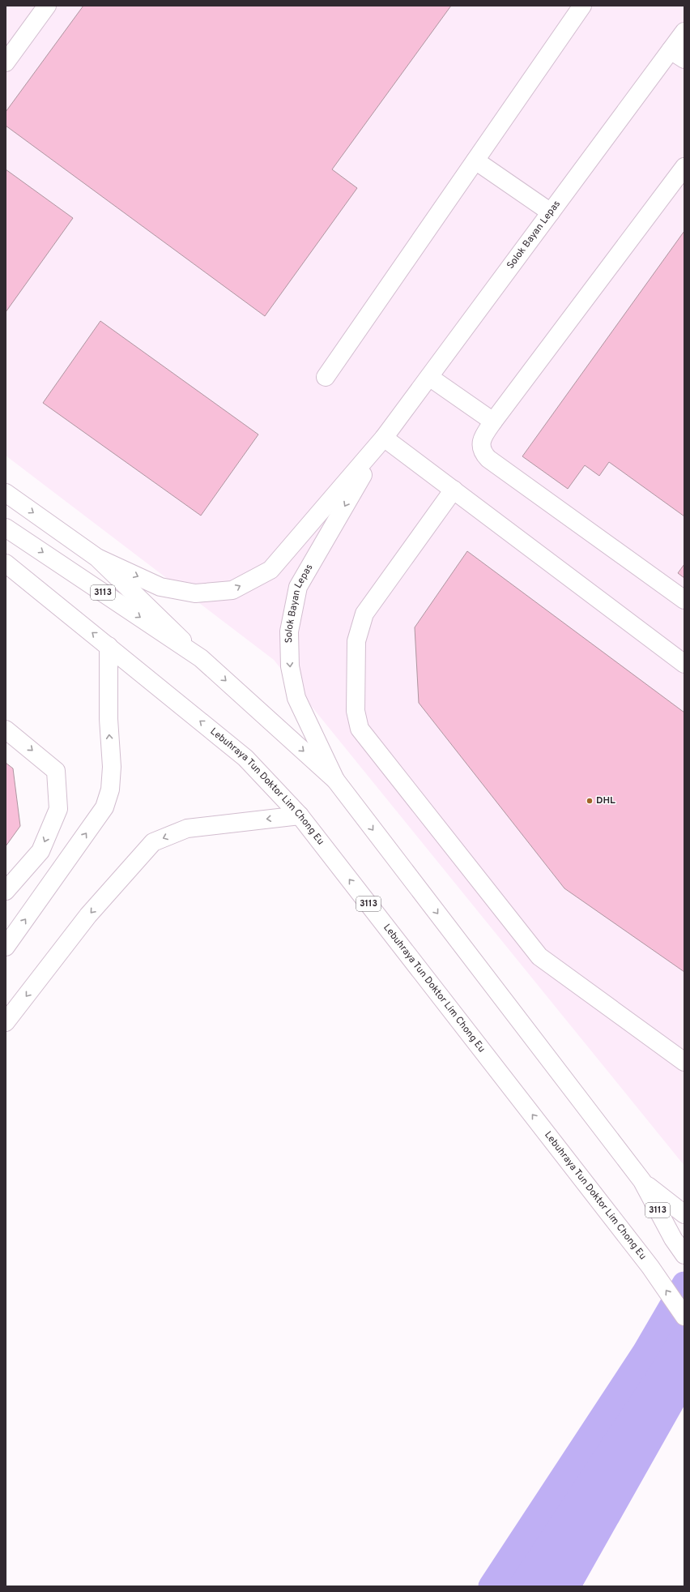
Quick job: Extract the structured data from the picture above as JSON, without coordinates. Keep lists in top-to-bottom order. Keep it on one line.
{"streets":{"main road":["Solok Bayan Lepas","3113","Lebuhraya Tun Doktor Lim Chong Eu"]},"crossings":[["Solok Bayan Lepas","3113"]],"places":["DHL"]}
